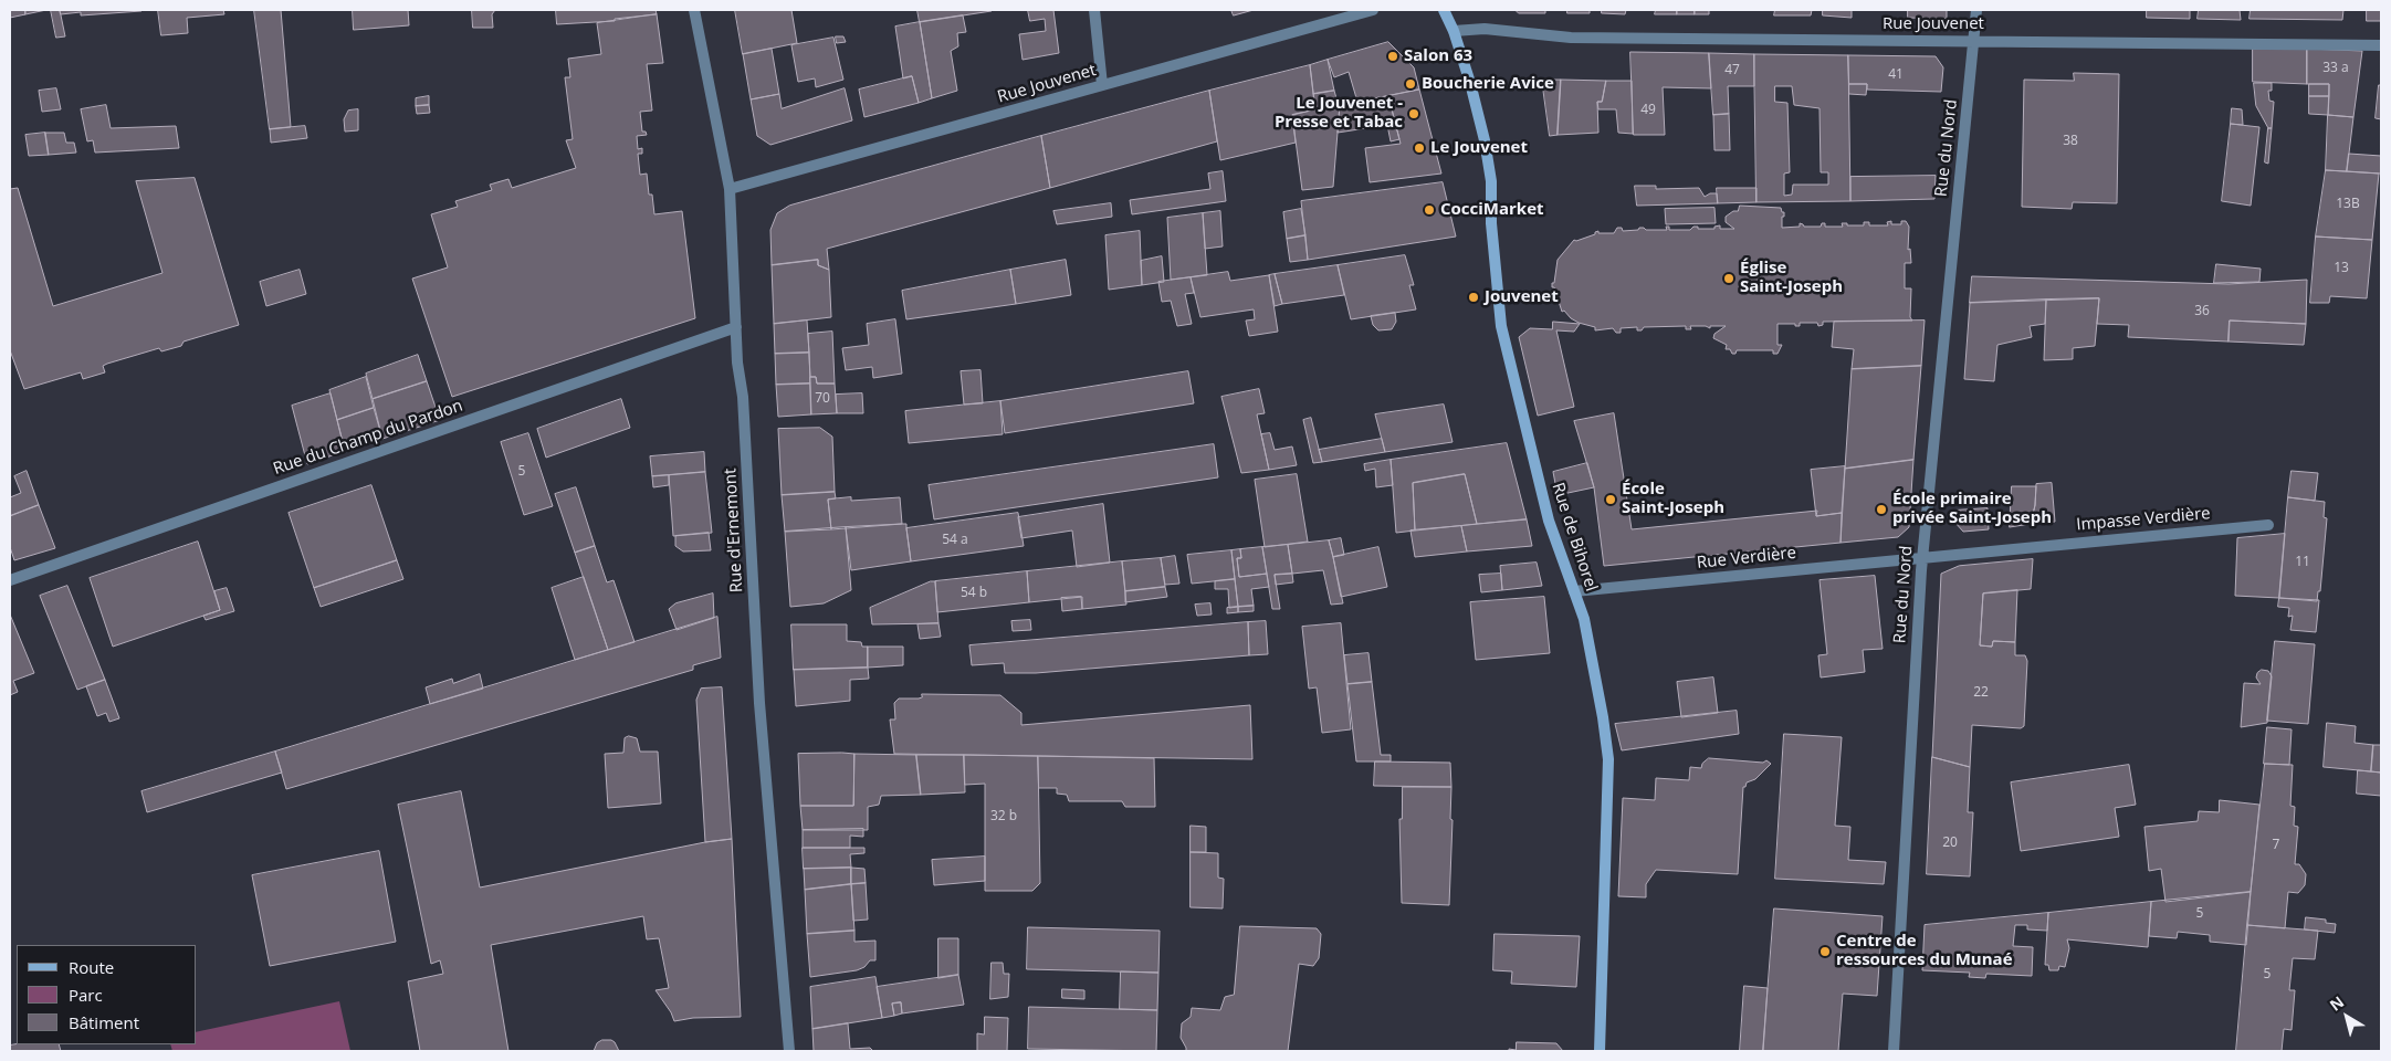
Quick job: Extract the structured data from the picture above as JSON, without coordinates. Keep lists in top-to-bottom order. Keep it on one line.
{"streets":{"street":["Rue Jouvenet","Rue du Nord","Rue du Champ du Pardon","Impasse Verdière","Rue d'Ernemont","Rue de Bihorel","Rue Verdière"]},"crossings":[["Rue Jouvenet","Rue du Nord"],["Rue Jouvenet","Rue d'Ernemont"],["Rue Jouvenet","Rue de Bihorel"],["Rue du Nord","Impasse Verdière"],["Rue du Nord","Rue Verdière"],["Rue du Champ du Pardon","Rue d'Ernemont"],["Impasse Verdière","Rue Verdière"],["Rue de Bihorel","Rue Verdière"]],"places":["Salon 63","Boucherie Avice","Le Jouvenet - Presse et Tabac","Le Jouvenet","CocciMarket","Église Saint-Joseph","Jouvenet","École Saint-Joseph","École primaire privée Saint-Joseph","Centre de ressources du Munaé"],"house_numbers":["33 a","47","41","49","38","13B","13","36","70","5","54 a","11","54 b","22","32 b","20","7","5","5"],"legend":["Route","Parc","Bâtiment"],"north":"top left"}
